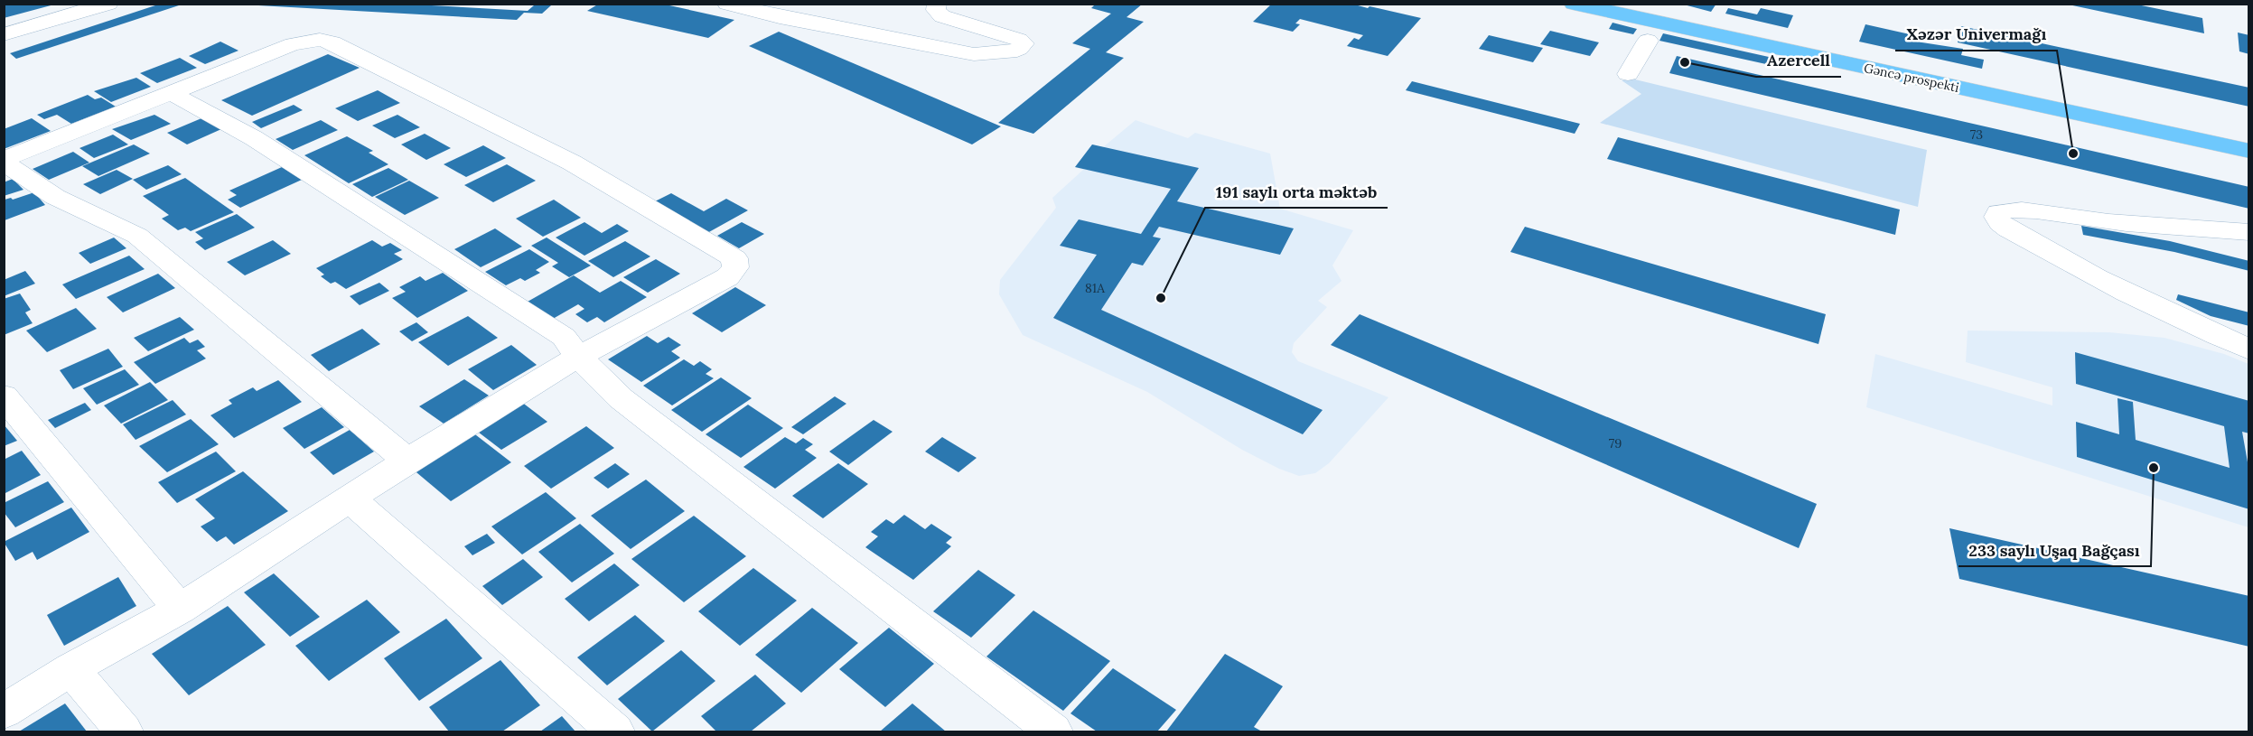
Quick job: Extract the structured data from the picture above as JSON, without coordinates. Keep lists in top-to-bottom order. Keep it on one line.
{"streets":{"main road":["Gəncə prospekti"]},"places":["Azercell","Xəzər Univermağı","191 saylı orta məktəb","233 saylı Uşaq Bağçası"],"house_numbers":["73","81A","79"]}
